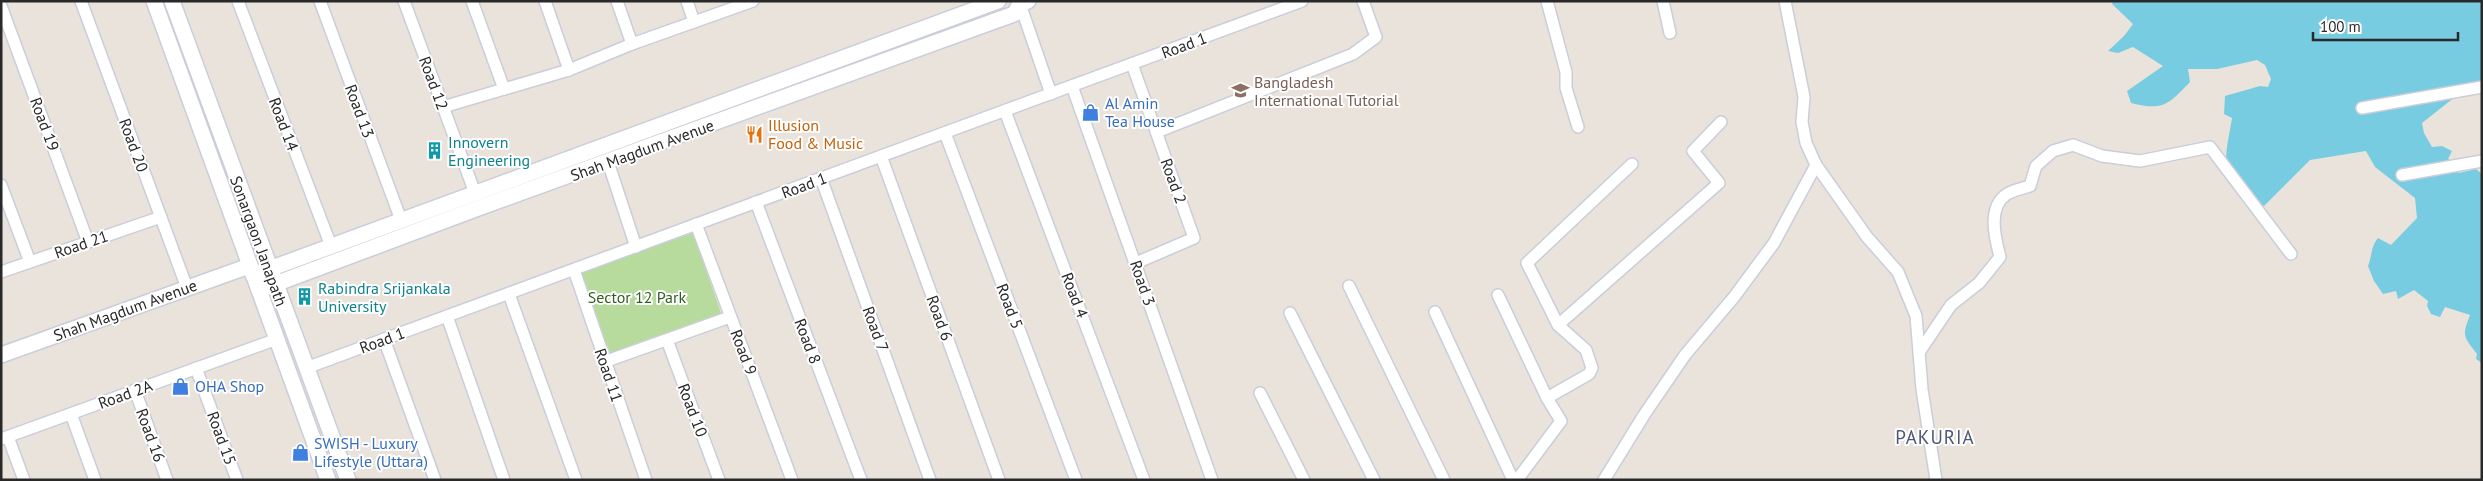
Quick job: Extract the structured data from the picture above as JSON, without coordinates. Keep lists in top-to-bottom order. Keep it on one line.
{"streets":{"street":["Road 1","Road 12","Road 13","Road 19","Road 14","Road 20","Shah Magdum Avenue","Road 2","Sonargaon Janapath","Road 21","Road 3","Road 4","Road 5","Road 6","Road 7","Road 8","Road 9","Road 11","Road 2A","Road 10","Road 16","Road 15"]},"crossings":[["Road 1","Road 2"],["Road 1","Sonargaon Janapath"],["Road 1","Road 3"],["Road 1","Road 4"],["Road 1","Road 5"],["Road 1","Road 6"],["Road 1","Road 7"],["Road 1","Road 8"],["Road 1","Road 9"],["Road 1","Road 11"],["Road 12","Shah Magdum Avenue"],["Road 13","Shah Magdum Avenue"],["Road 19","Road 21"],["Road 14","Shah Magdum Avenue"],["Road 20","Shah Magdum Avenue"],["Road 20","Road 21"],["Shah Magdum Avenue","Sonargaon Janapath"],["Road 2","Road 3"],["Sonargaon Janapath","Road 2A"],["Road 2A","Road 16"],["Road 2A","Road 15"]],"districts":["PAKURIA"],"parks":["Sector 12 Park"],"places":{"school or university":["Bangladesh International Tutorial"],"shop":["Al Amin Tea House","OHA Shop","SWISH - Luxury Lifestyle (Uttara)"],"restaurant":["Illusion Food & Music"],"building":["Innovern Engineering","Rabindra Srijankala University"]},"scale_bar":"100 m"}
